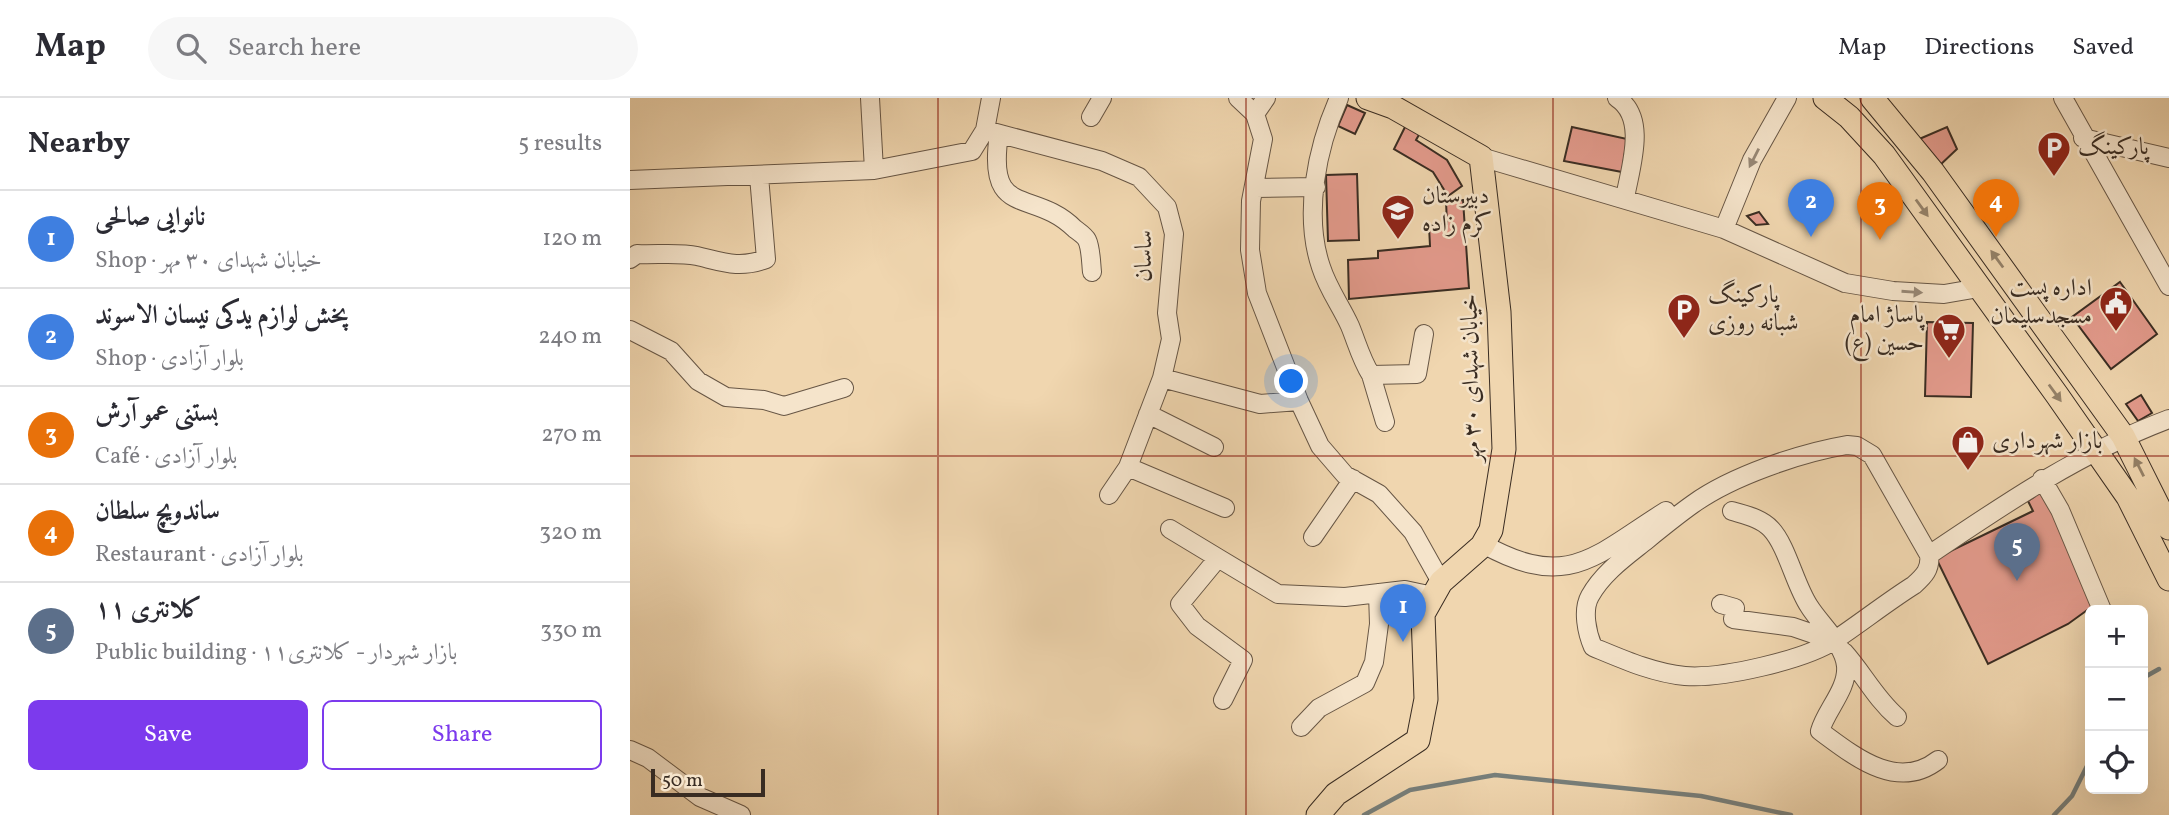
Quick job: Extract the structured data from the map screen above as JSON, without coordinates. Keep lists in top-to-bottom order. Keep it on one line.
{"streets":{"main road":["خیابان شهدای ۳۰ مهر"],"street":["ساسان"]},"places":{"parking":["پارکینگ","پارکینگ شبانه روزی"],"school or university":["دبیرستان کرم زاده"],"public building":["اداره پست مسجدسلیمان"],"supermarket":["پاساژ امام حسین (ع)"],"shop":["بازار شهرداری"]},"scale_bar":"50 m","page":{"header":"Map","search":"Search here","nav":["Map","Directions","Saved"],"heading":["Nearby","5 results"],"pins":["2","4","3","5","1"],"list":[{"mark":"1","name":"نانوایی صالحی","note":"Shop · خیابان شهدای ۳۰ مهر","value":"120 m"},{"mark":"2","name":"پخش لوازم یدکی نیسان الاسوند","note":"Shop · بلوار آزادی","value":"240 m"},{"mark":"3","name":"بستنی عمو آرش","note":"Café · بلوار آزادی","value":"270 m"},{"mark":"4","name":"ساندویچ سلطان","note":"Restaurant · بلوار آزادی","value":"320 m"},{"mark":"5","name":"کلانتری ۱۱","note":"Public building · بازار شهردار - کلانتری۱۱","value":"330 m"}],"map_buttons":["+","−"],"buttons":["Save","Share"],"scale":"50 m"}}
